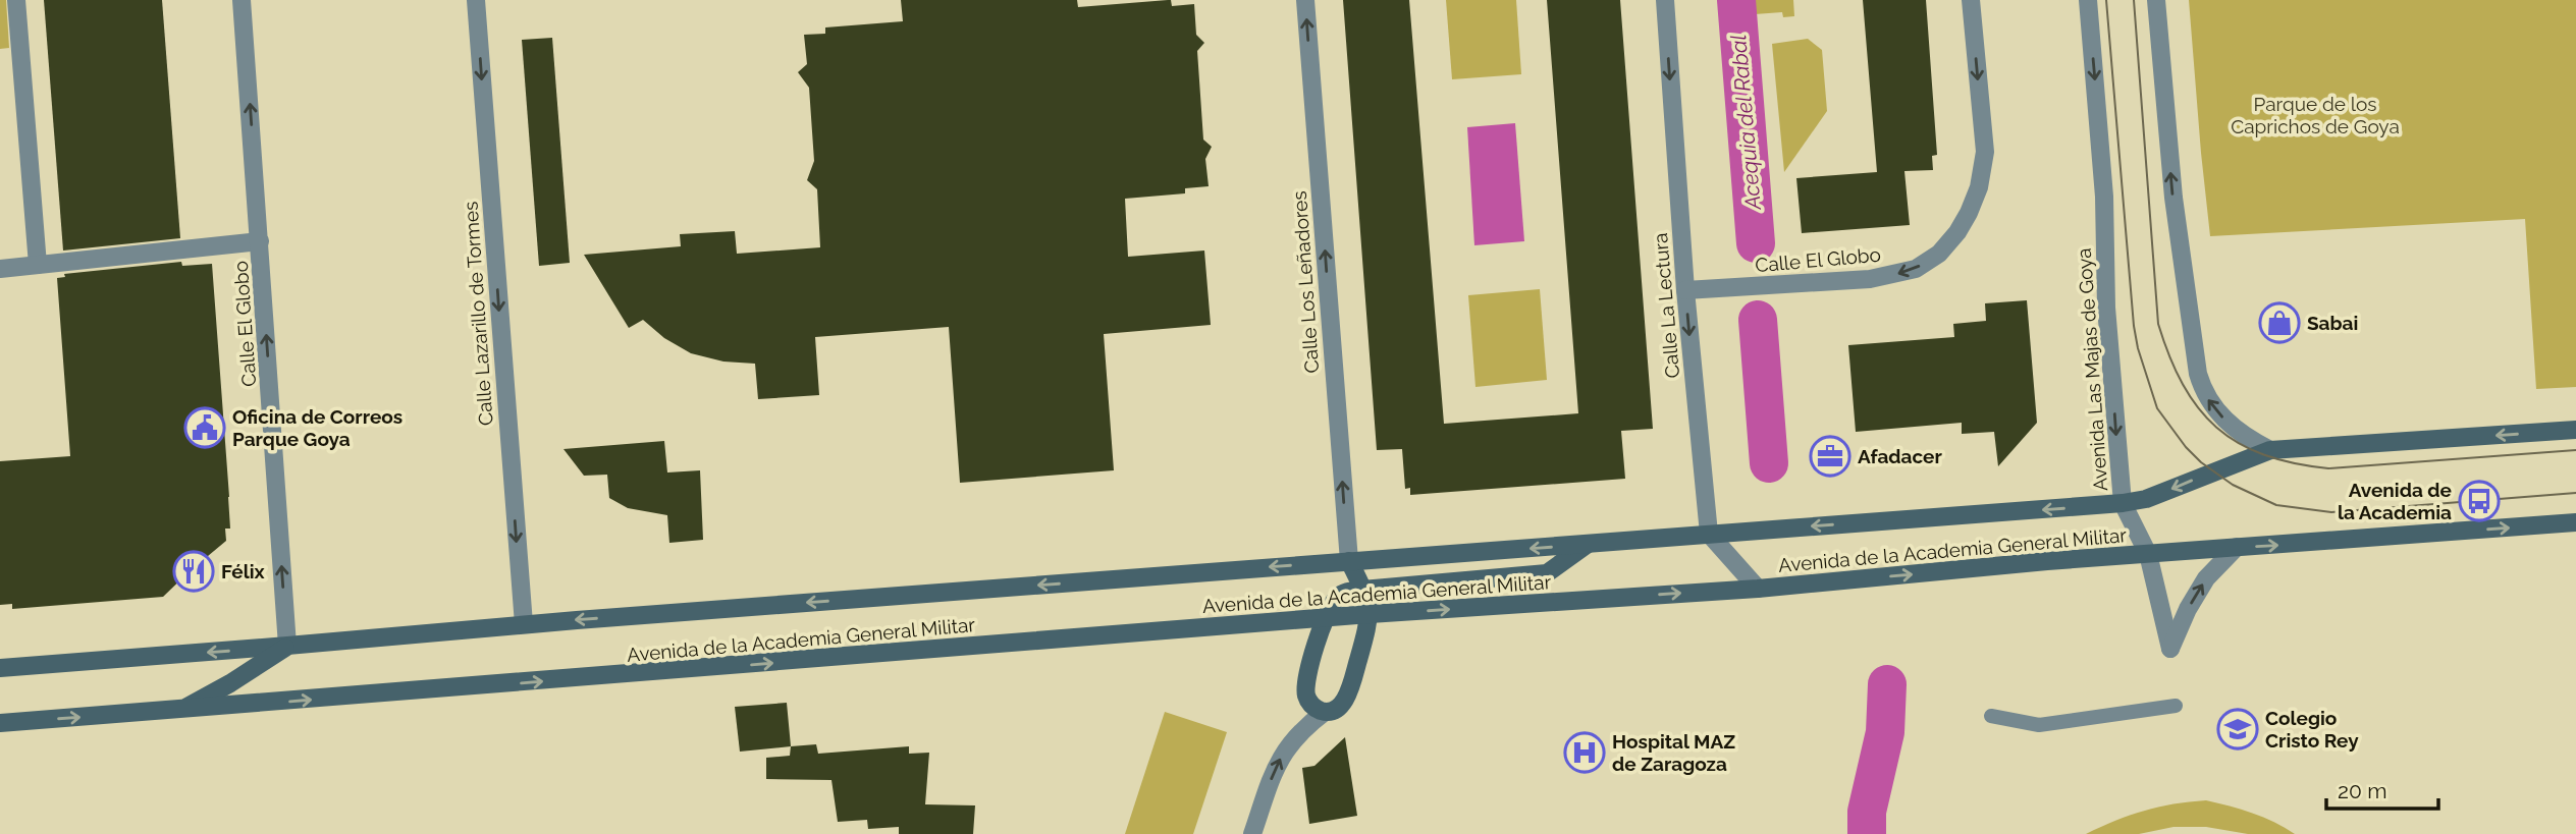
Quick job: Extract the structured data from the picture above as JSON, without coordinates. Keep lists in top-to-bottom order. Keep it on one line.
{"streets":{"main road":["Avenida de la Academia General Militar"],"street":["Calle El Globo","Calle Los Leñadores","Calle La Lectura","Calle Lazarillo de Tormes","Avenida Las Majas de Goya"]},"crossings":[["Calle El Globo","Calle La Lectura"],["Calle El Globo","Avenida de la Academia General Militar"],["Calle Los Leñadores","Avenida de la Academia General Militar"],["Calle La Lectura","Avenida de la Academia General Militar"],["Calle Lazarillo de Tormes","Avenida de la Academia General Militar"],["Avenida Las Majas de Goya","Avenida de la Academia General Militar"]],"one_way":["Calle Los Leñadores","Calle La Lectura","Calle Lazarillo de Tormes"],"water":["Acequia del Rabal"],"parks":["Parque de los Caprichos de Goya"],"places":{"shop":["Sabai"],"public building":["Oficina de Correos Parque Goya"],"office":["Afadacer"],"bus stop":["Avenida de la Academia"],"restaurant":["Félix"],"school or university":["Colegio Cristo Rey"],"hospital":["Hospital MAZ de Zaragoza"]},"scale_bar":"20 m"}
